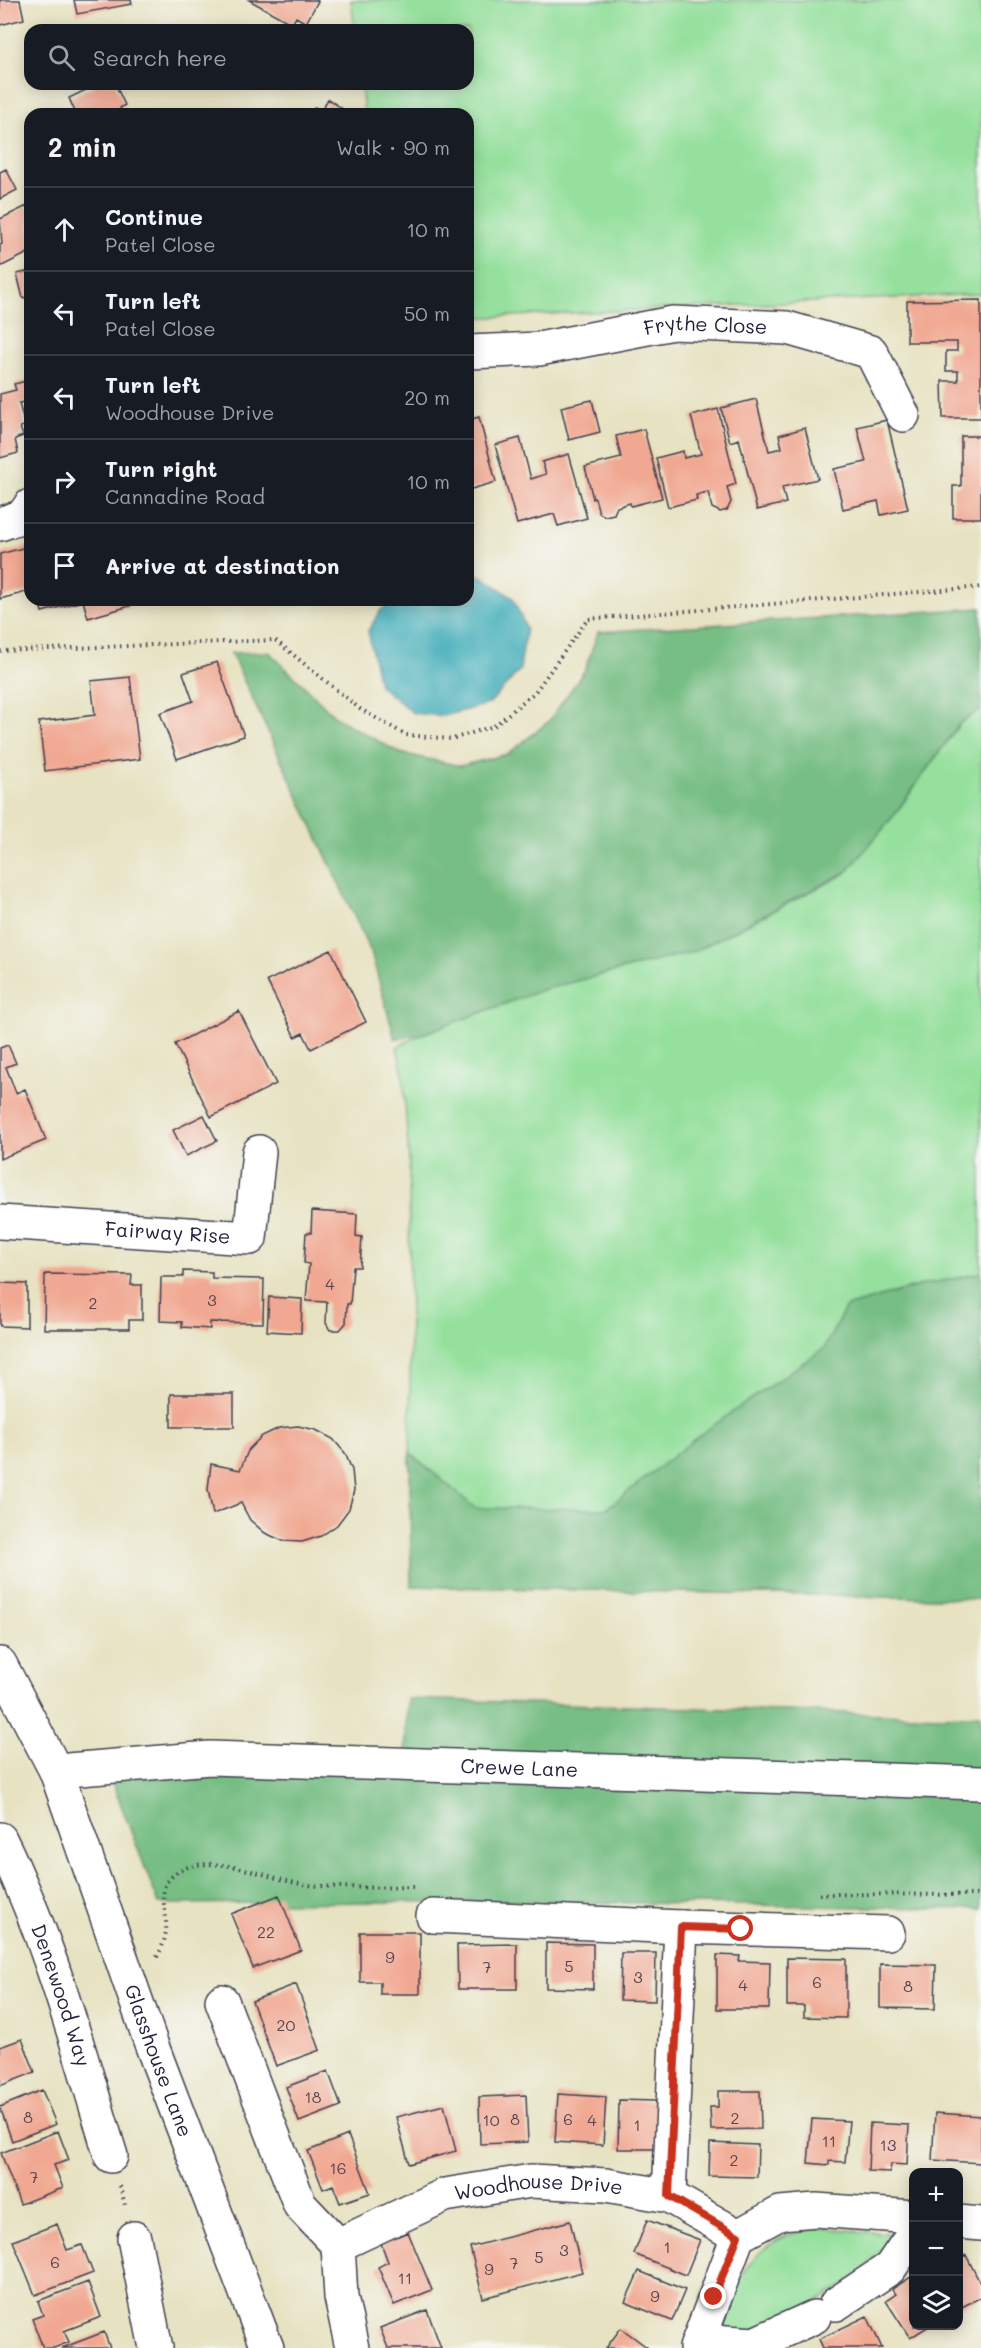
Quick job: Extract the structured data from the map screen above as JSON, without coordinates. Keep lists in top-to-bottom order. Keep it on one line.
{"streets":{"street":["Frythe Close","Fairway Rise","Crewe Lane","Denewood Way","Glasshouse Lane","Woodhouse Drive"]},"crossings":[["Crewe Lane","Glasshouse Lane"]],"house_numbers":["4","3","2","22","9","5","7","3","6","4","8","20","18","8","2","8","6","10","4","1","11","13","2","16","7","1","3","5","6","7","9","11","9"],"page":{"search":"Search here","heading":["2 min","Walk · 90 m"],"list":[["Continue","Patel Close","10 m"],["Turn left","Patel Close","50 m"],["Turn left","Woodhouse Drive","20 m"],["Turn right","Cannadine Road","10 m"],"Arrive at destination"],"map_buttons":["+","−"]}}
